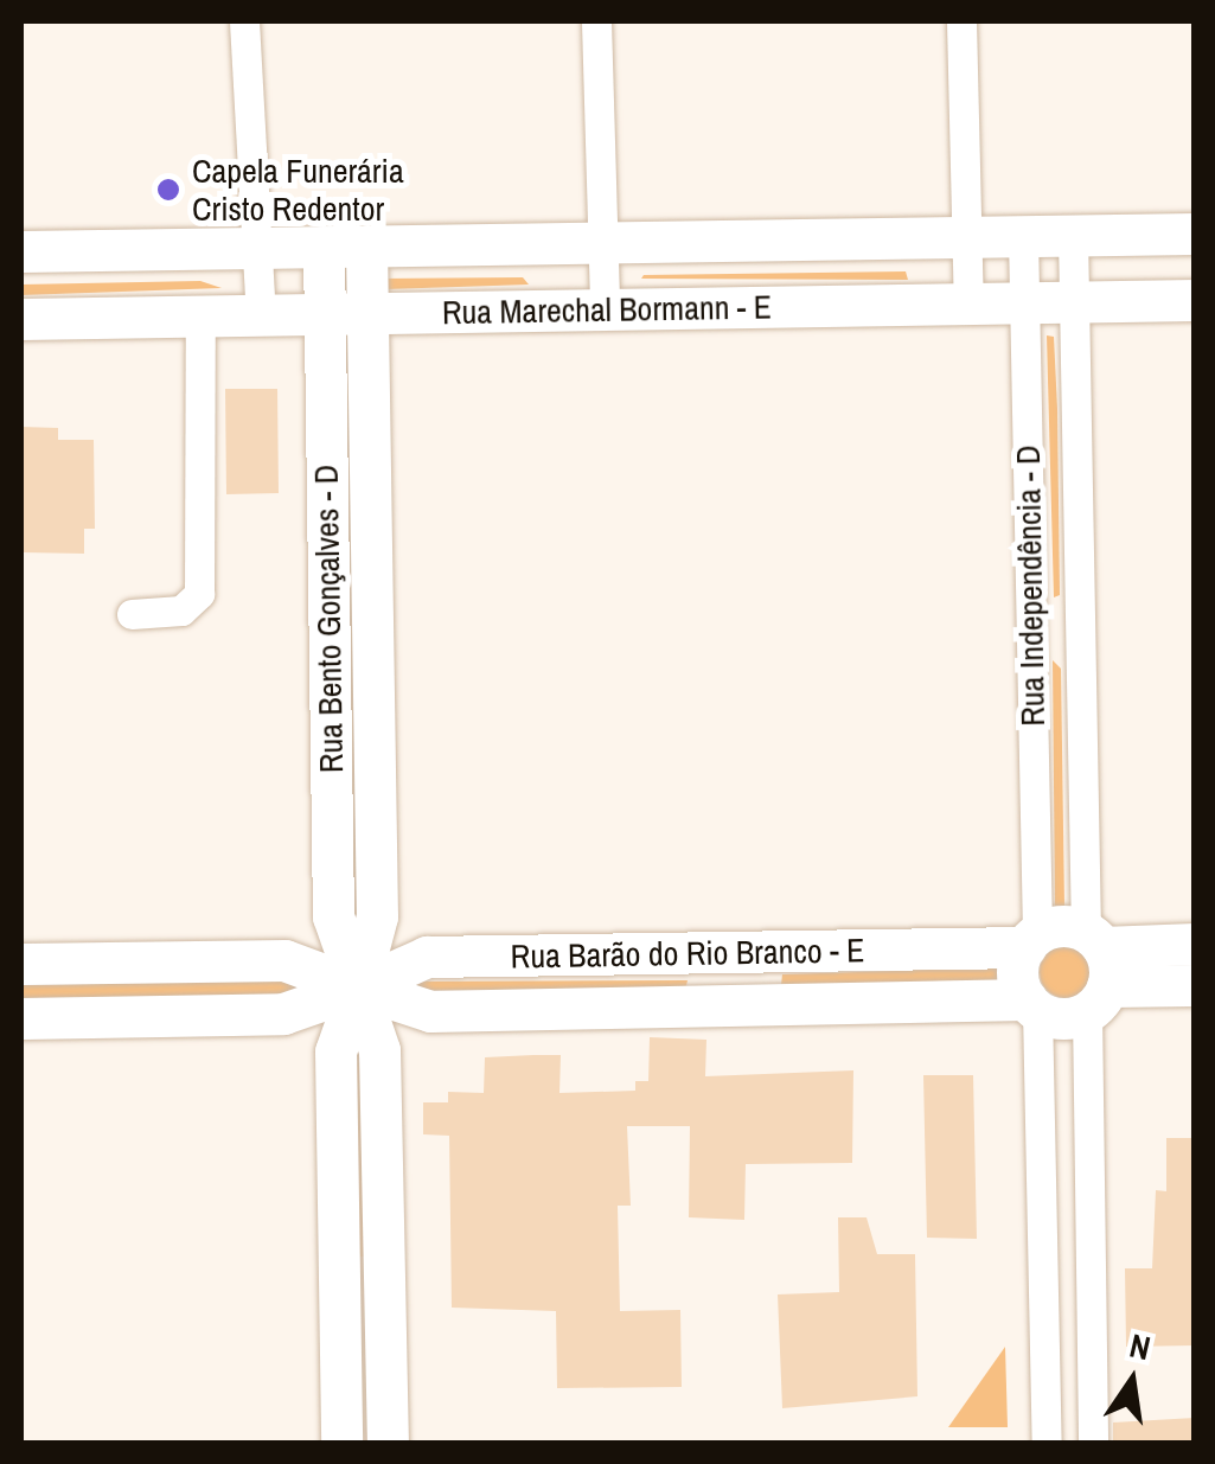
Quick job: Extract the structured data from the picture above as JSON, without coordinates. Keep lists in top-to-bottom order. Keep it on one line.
{"streets":{"street":["Rua Marechal Bormann - E","Rua Independência - D","Rua Bento Gonçalves - D","Rua Barão do Rio Branco - E"]},"crossings":[["Rua Marechal Bormann - E","Rua Independência - D"],["Rua Marechal Bormann - E","Rua Bento Gonçalves - D"],["Rua Independência - D","Rua Barão do Rio Branco - E"],["Rua Bento Gonçalves - D","Rua Barão do Rio Branco - E"]],"places":["Capela Funerária Cristo Redentor"],"north":"top"}
